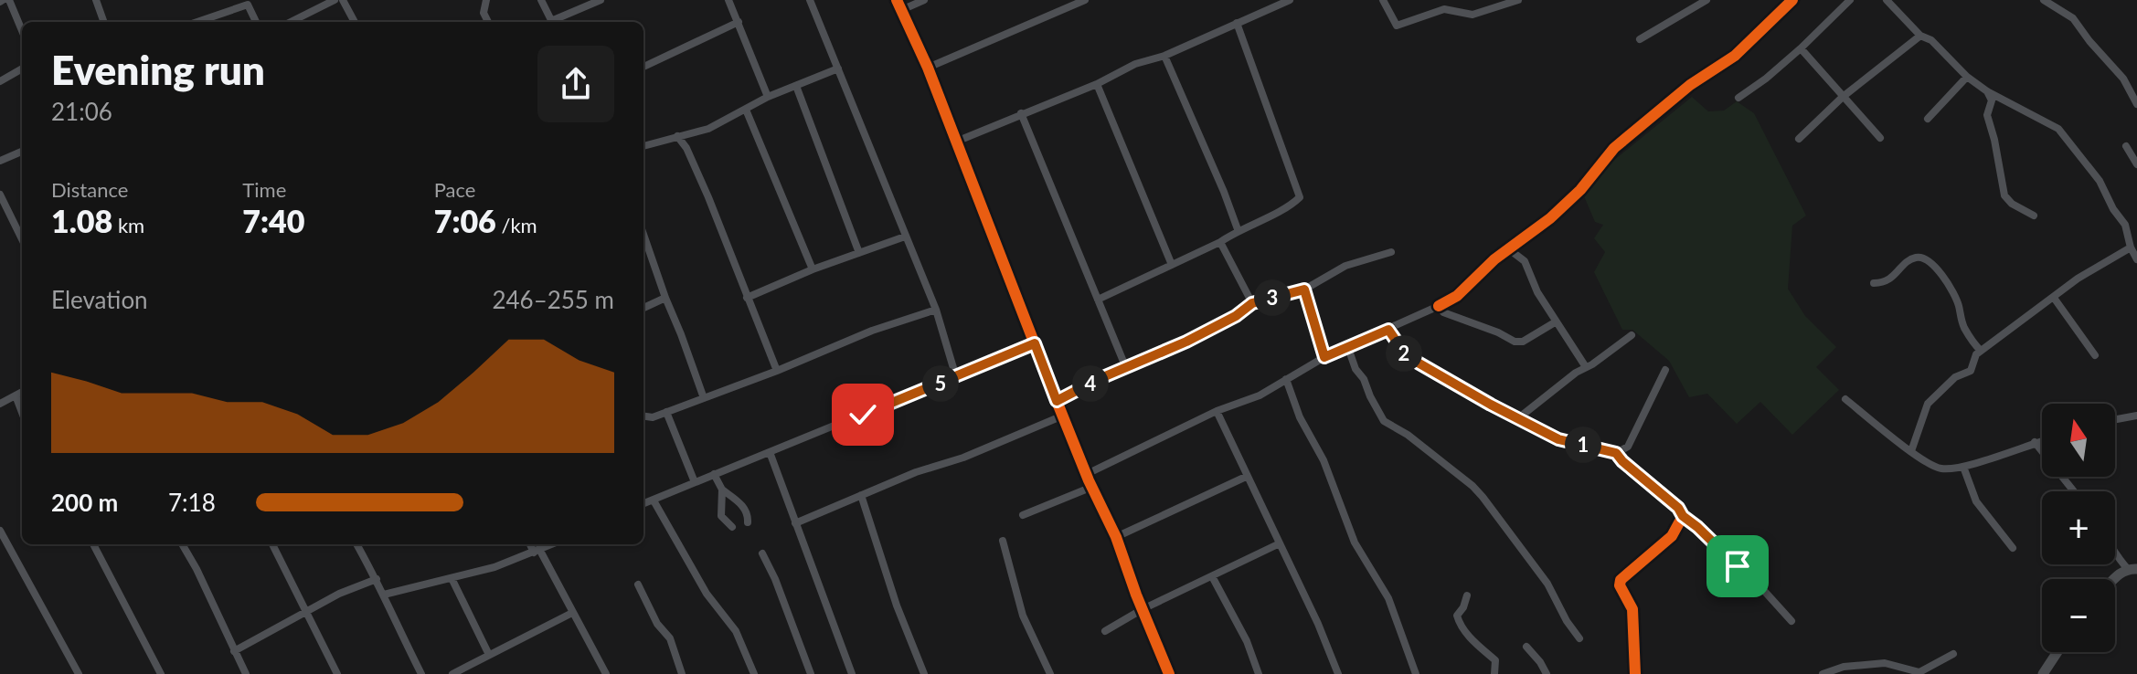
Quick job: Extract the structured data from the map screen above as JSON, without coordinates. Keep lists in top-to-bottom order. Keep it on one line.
{"north":"top","page":{"heading":["Evening run","21:06"],"stats":[["Distance","1.08 km"],["Time","7:40"],["Pace","7:06 /km"]],"chart":["Elevation","246–255 m"],"pins":["3","2","4","5","1"],"map_buttons":["+","−"],"list":[{"name":"200 m","note":"7:18"}]}}
